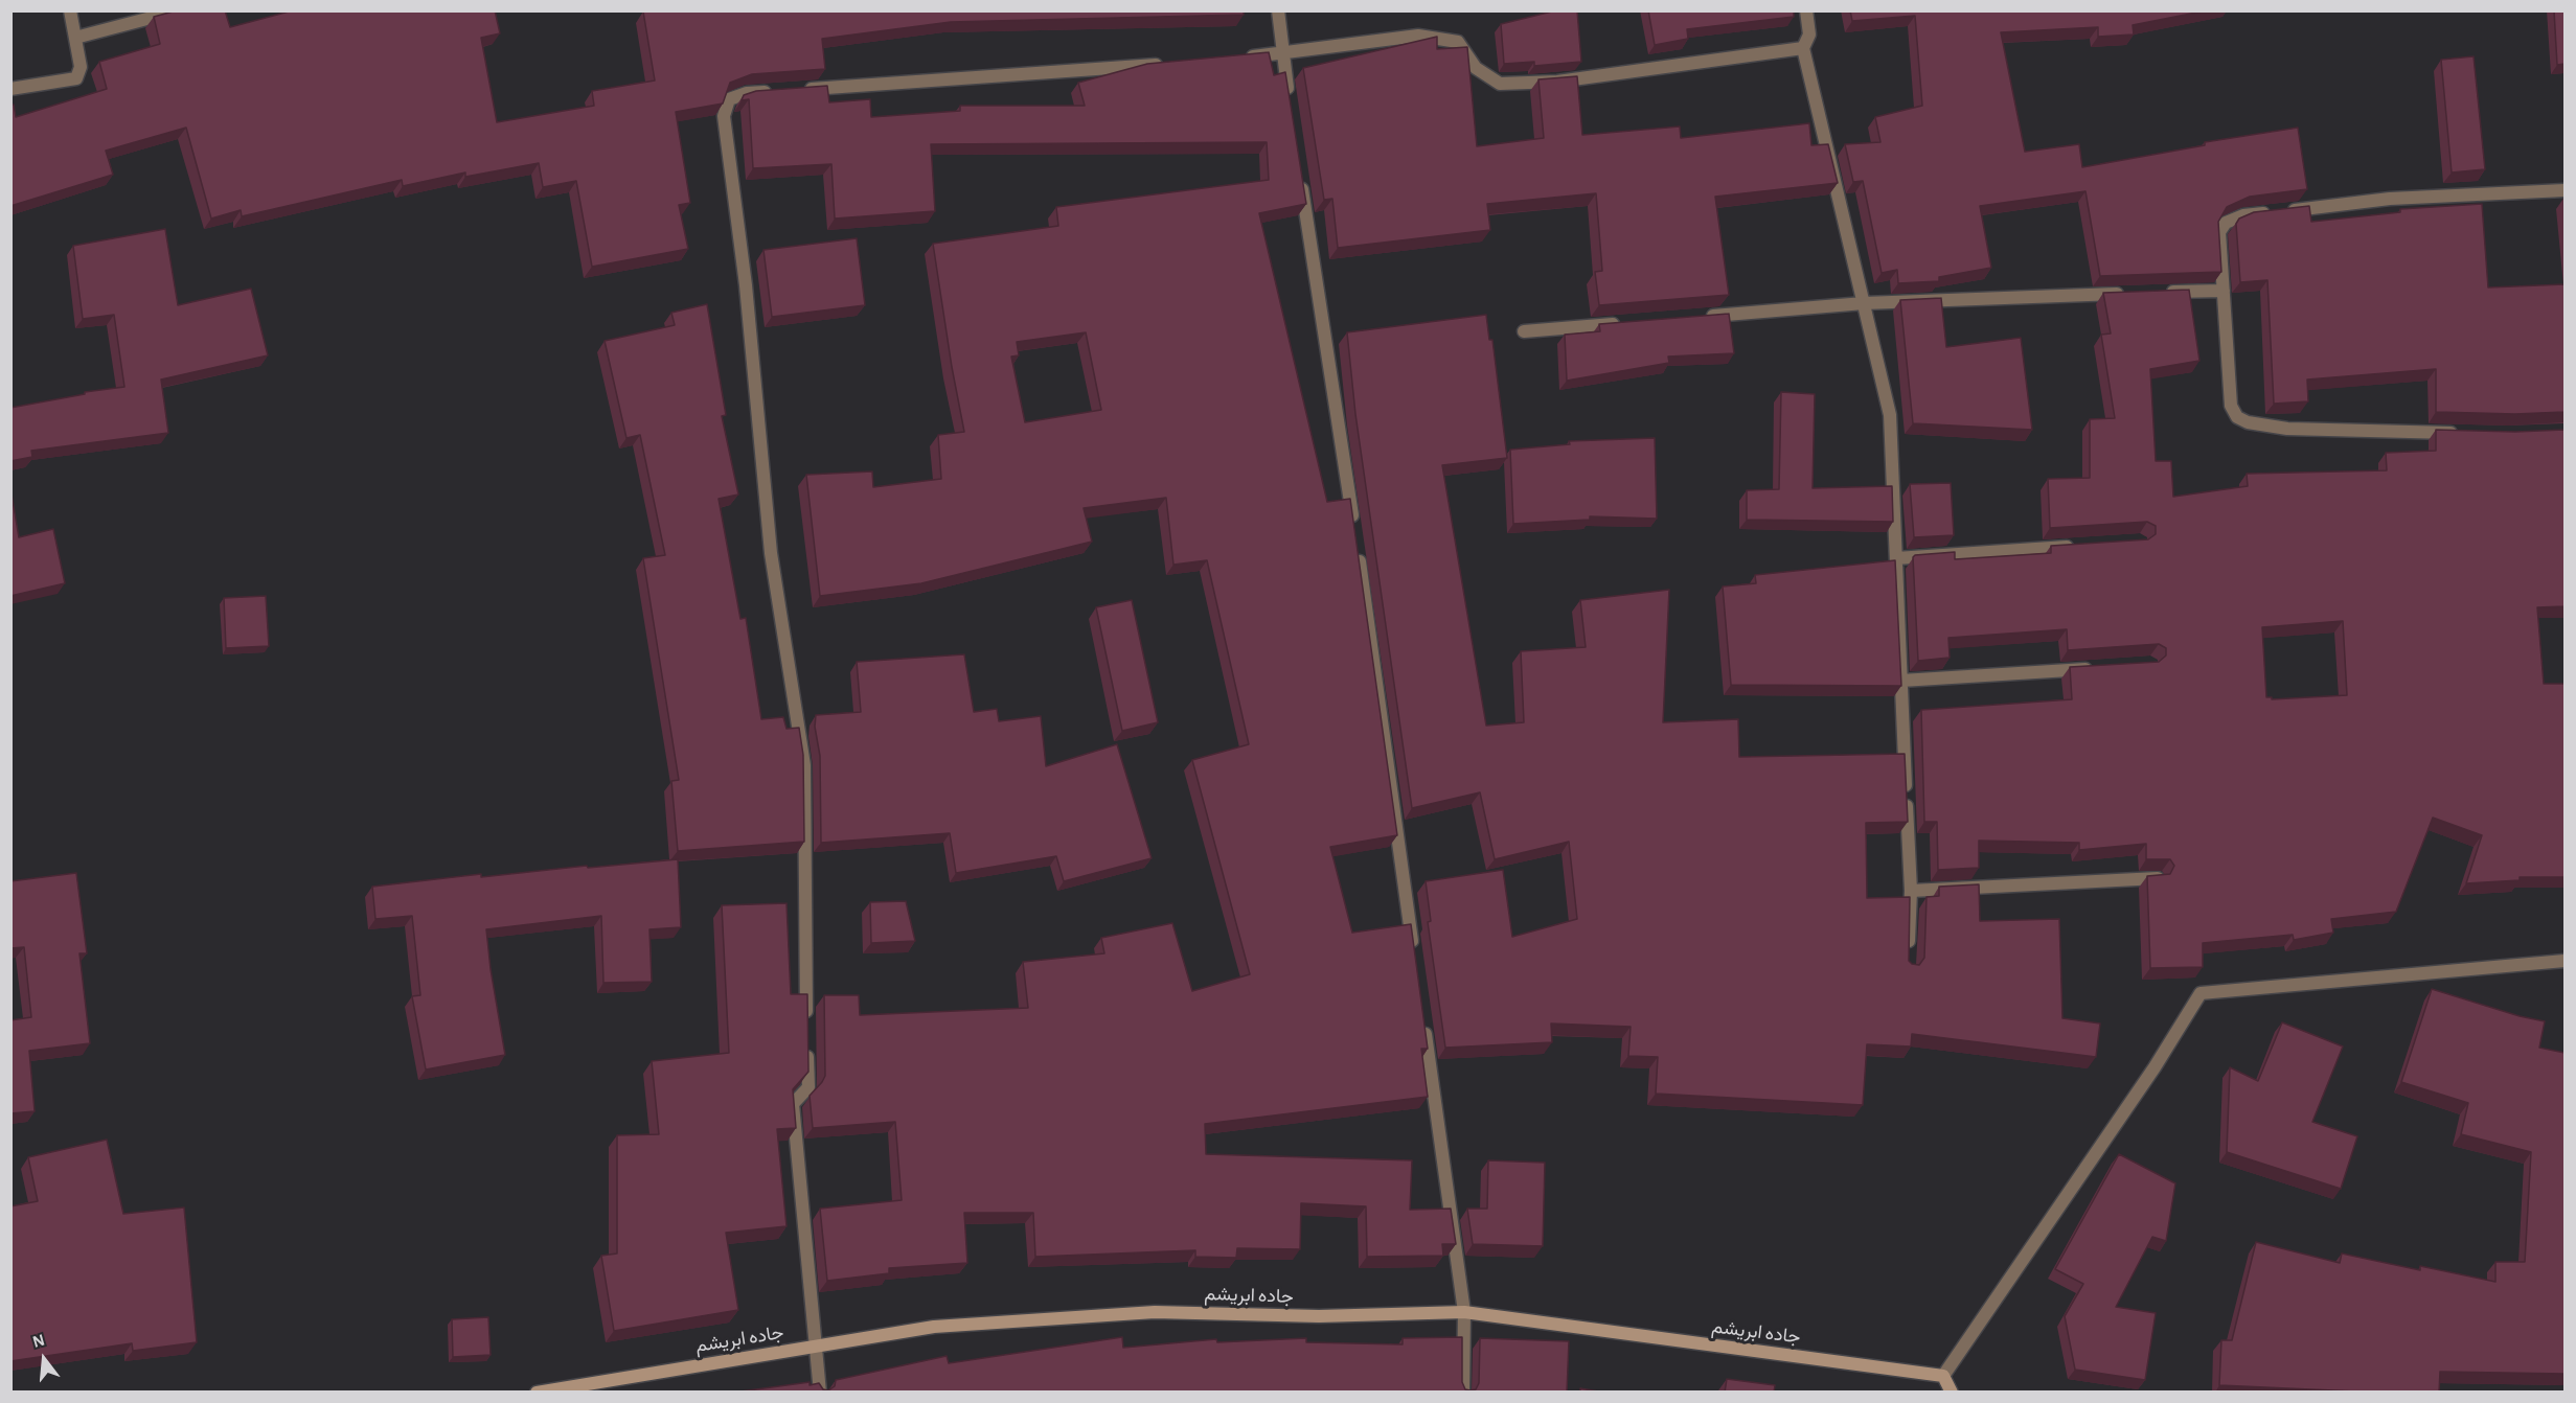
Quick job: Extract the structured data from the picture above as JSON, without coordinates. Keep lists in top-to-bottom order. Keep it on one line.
{"streets":{"main road":["جاده ابریشم"]},"north":"top"}
